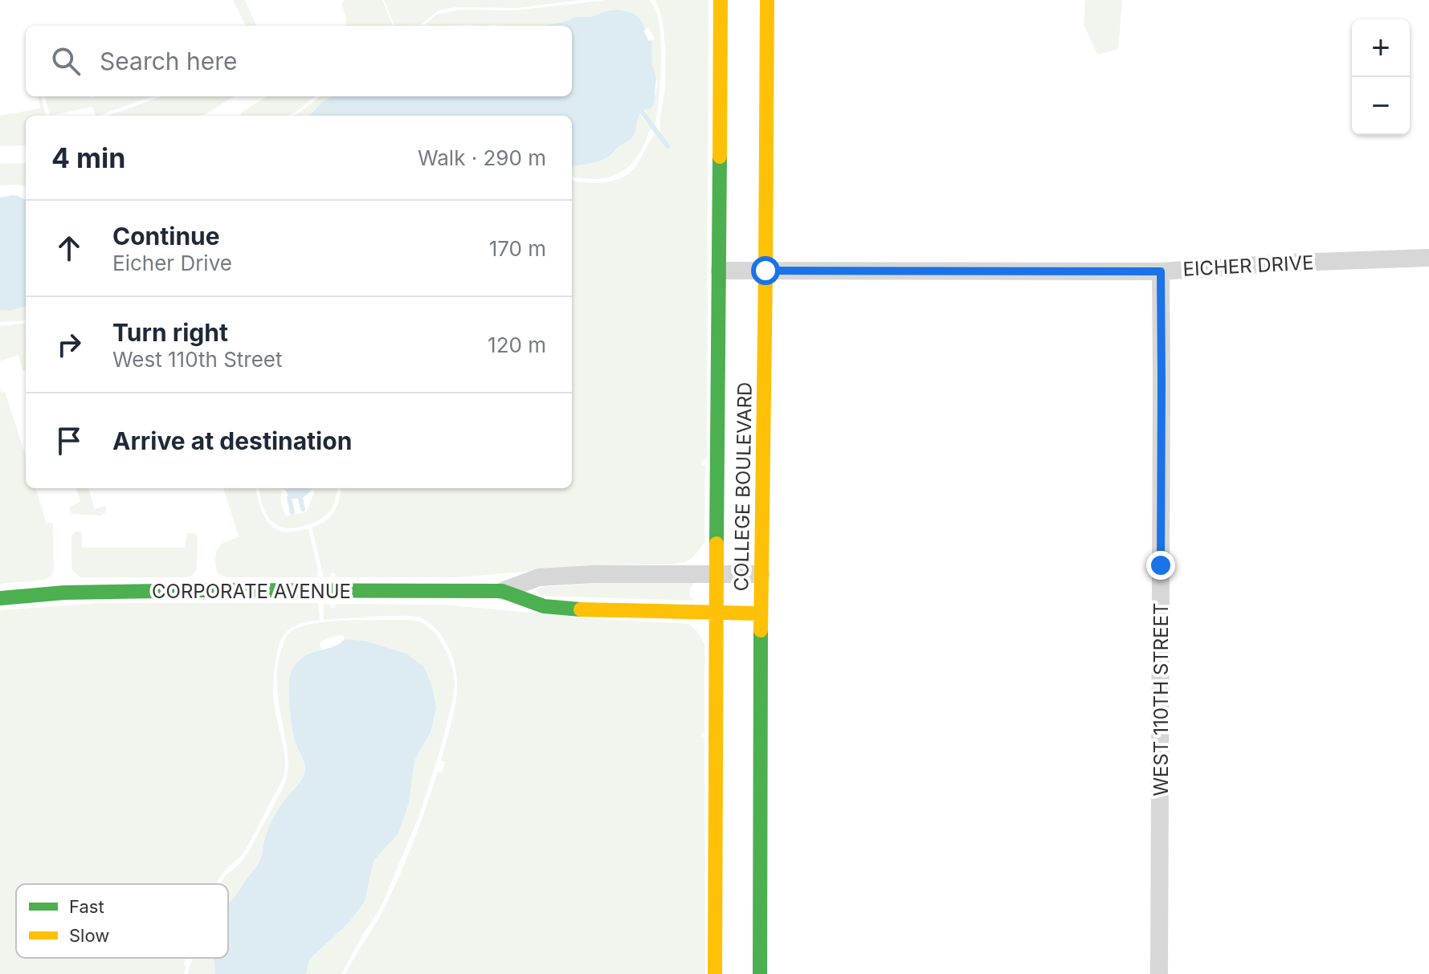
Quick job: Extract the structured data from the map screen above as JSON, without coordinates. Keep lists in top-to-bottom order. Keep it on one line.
{"streets":{"main road":["COLLEGE BOULEVARD","CORPORATE AVENUE"],"street":["EICHER DRIVE","WEST 110TH STREET"]},"crossings":[["EICHER DRIVE","COLLEGE BOULEVARD"],["EICHER DRIVE","WEST 110TH STREET"],["COLLEGE BOULEVARD","CORPORATE AVENUE"]],"legend":["Fast","Slow"],"page":{"map_buttons":["+","−"],"search":"Search here","heading":["4 min","Walk · 290 m"],"list":[["Continue","Eicher Drive","170 m"],["Turn right","West 110th Street","120 m"],"Arrive at destination"]}}
